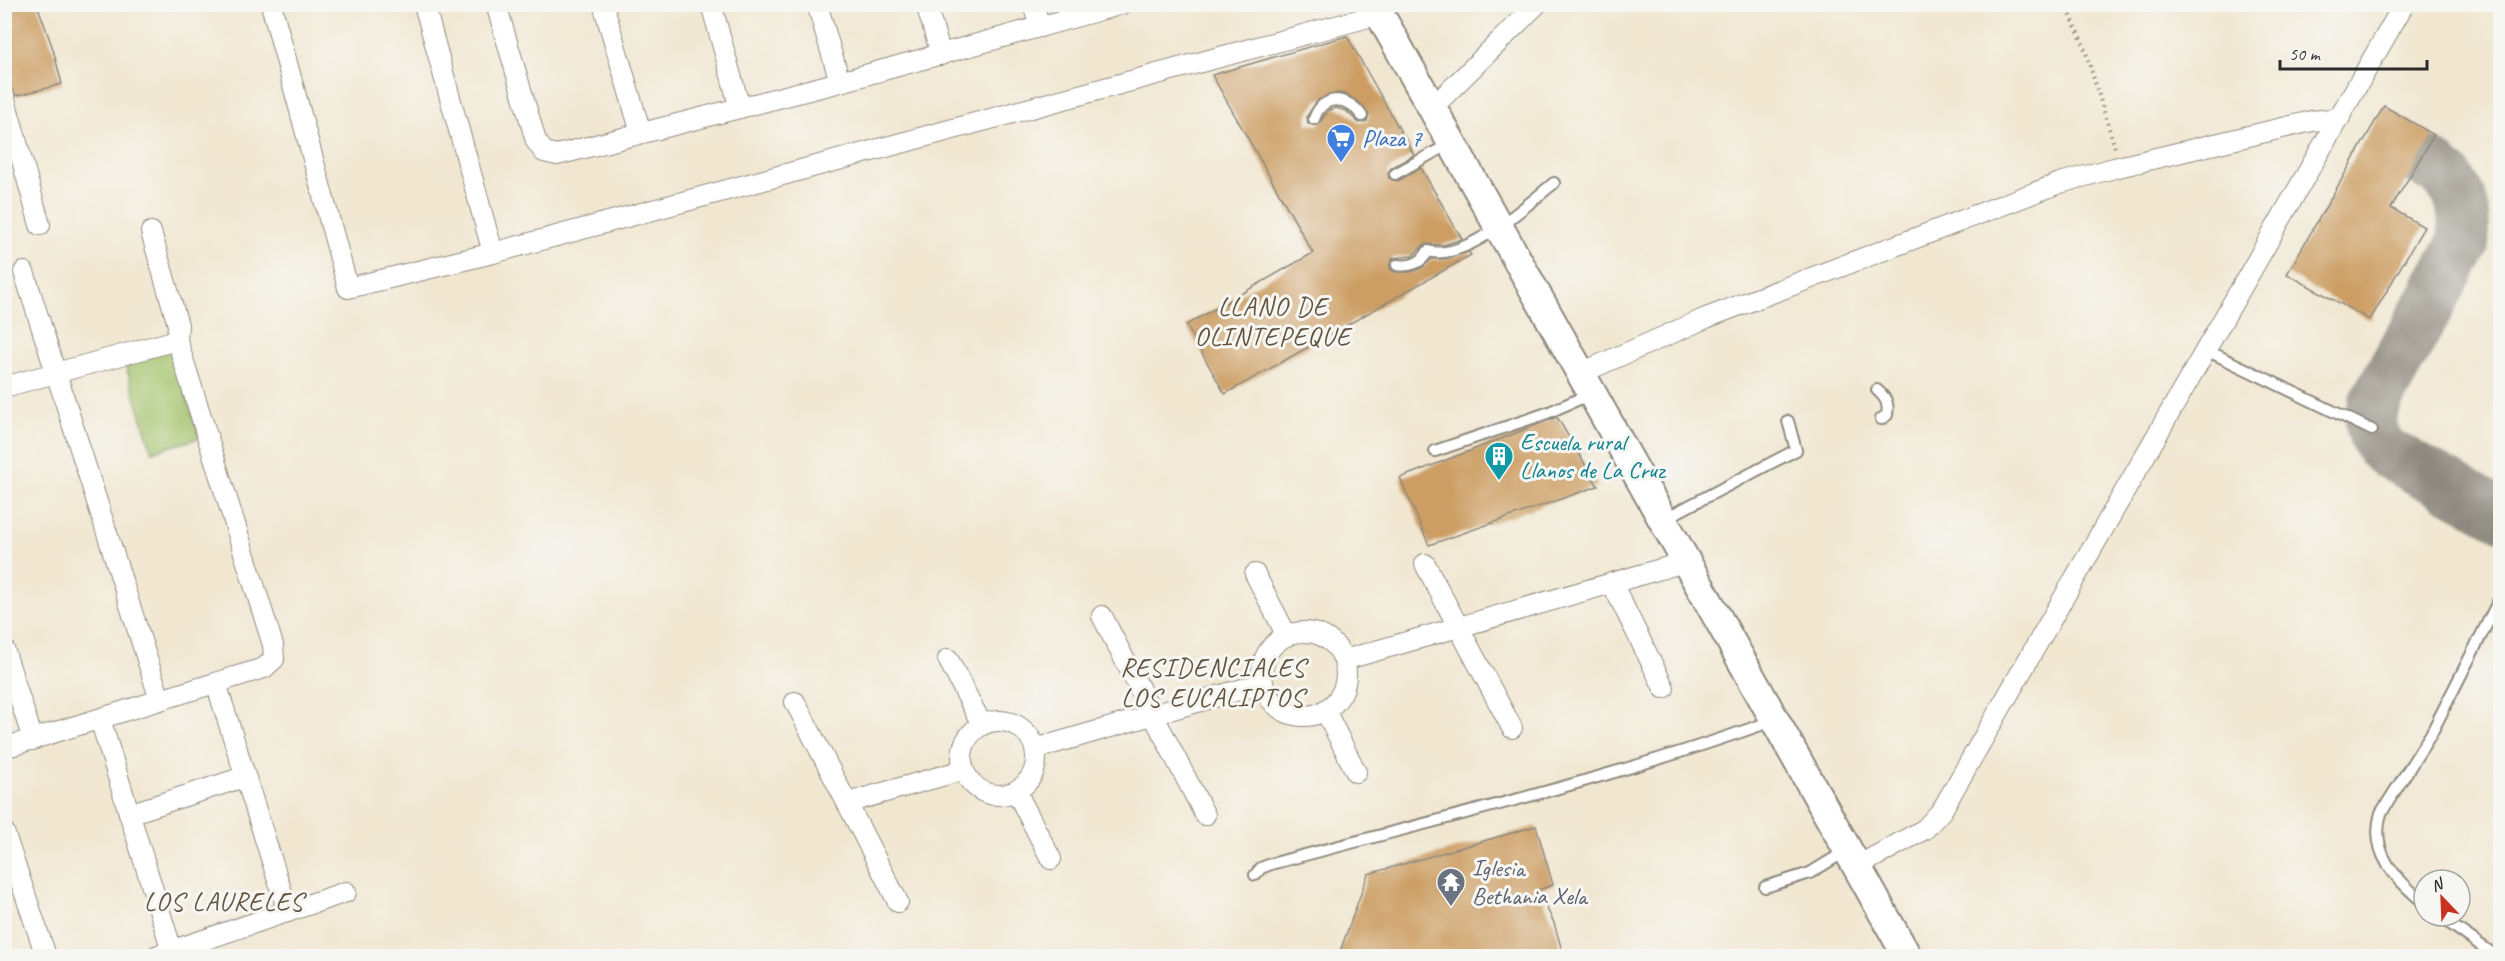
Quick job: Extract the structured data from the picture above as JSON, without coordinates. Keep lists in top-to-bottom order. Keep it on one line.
{"districts":["LLANO DE OLINTEPEQUE","RESIDENCIALES LOS EUCALIPTOS","LOS LAURELES"],"places":{"supermarket":["Plaza 7"],"building":["Escuela rural Llanos de La Cruz"],"temple":["Iglesia Bethania Xela"]},"scale_bar":"50 m","north":"top left"}
